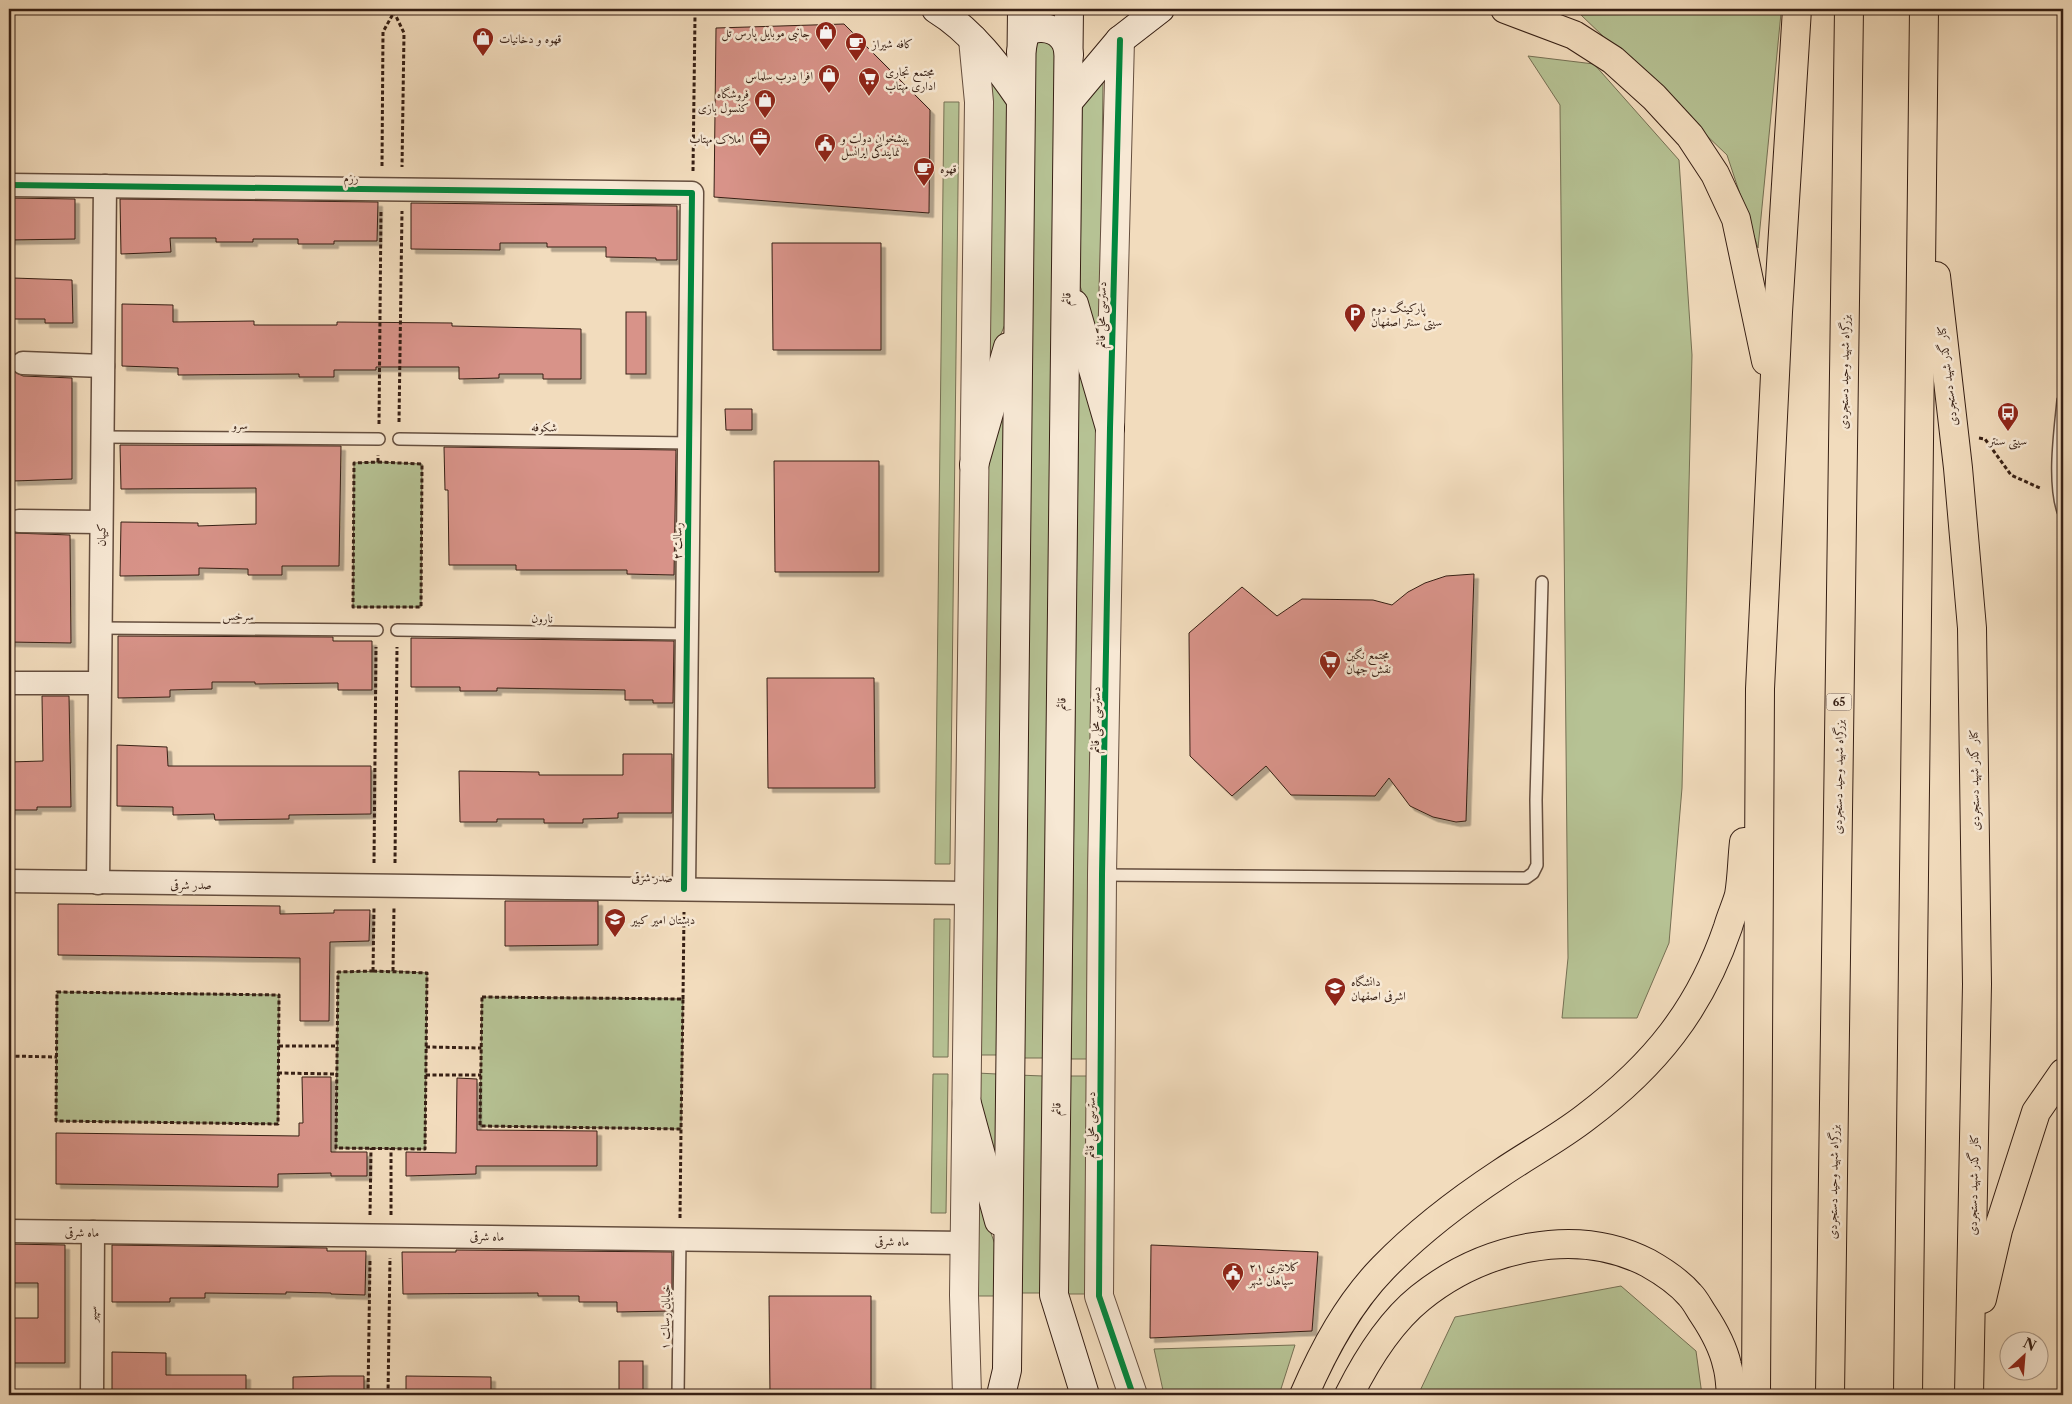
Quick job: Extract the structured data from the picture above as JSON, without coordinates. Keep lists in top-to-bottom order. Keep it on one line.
{"streets":{"highway":["بزرگراه شهید وحید دستجردی","کنار گذر شهید دستجردی","65"],"main road":["قائم","دسترسی محلی قائم"],"street":["رزم","کیهان","رسالت ۲","صدر شرقی","ماه شرقی","سپهر"],"lane":["سرو","شکوفه","سرخس","نارون","خیابان رسالت ۱"]},"crossings":[["رزم","کیهان"],["رزم","رسالت ۲"],["سرو","کیهان"],["شکوفه","رسالت ۲"],["کیهان","سرخس"],["کیهان","صدر شرقی"],["رسالت ۲","نارون"],["رسالت ۲","صدر شرقی"],["ماه شرقی","سپهر"],["ماه شرقی","خیابان رسالت ۱"]],"places":{"shop":["جانبی موبایل پارس تل","قهوه و دخانیات","افرا درب سلماس","فروشگاه کنسول بازی"],"cafe":["کافه شیراز","قهوه"],"supermarket":["مجتمع تجاری اداری مهتاب","مجتمع نگین نقش جهان"],"office":["املاک مهتاب"],"public building":["پیشخوان دولت و نمایندگی ایرانسل","کلانتری ۲۱ سپاهان شهر"],"parking":["پارکینگ دوم سیتی سنتر اصفهان"],"bus stop":["سیتی سنتر"],"school or university":["دبستان امیر کبیر","دانشگاه اشرفی اصفهان"]},"north":"top right"}
